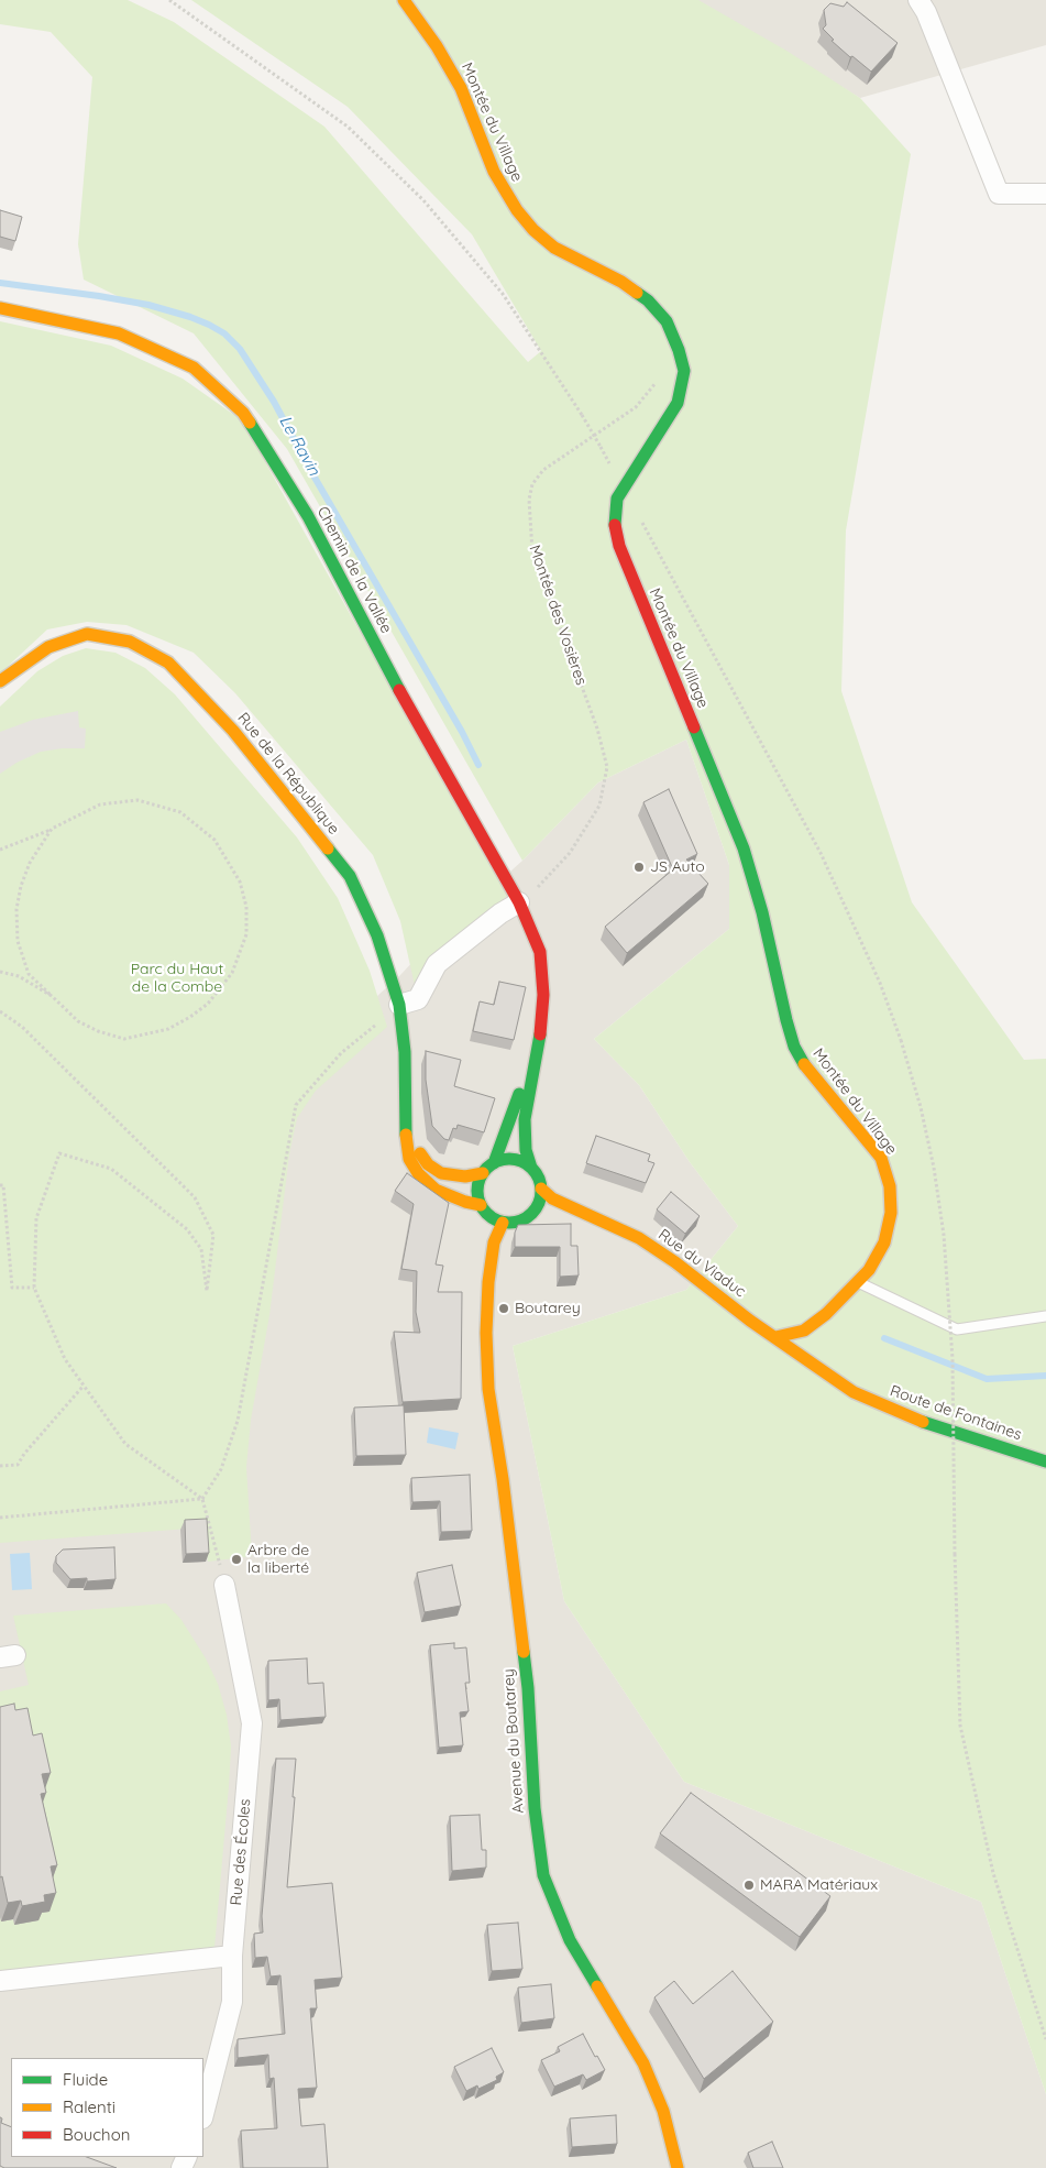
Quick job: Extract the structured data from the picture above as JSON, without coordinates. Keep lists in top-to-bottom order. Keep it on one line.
{"streets":{"main road":["Montée du Village","Chemin de la Vallée","Rue de la République","Rue du Viaduc","Route de Fontaines","Avenue du Boutarey"],"street":["Rue des Écoles"],"path":["Montée des Vosières"]},"crossings":[["Montée du Village","Rue du Viaduc"],["Montée du Village","Route de Fontaines"],["Chemin de la Vallée","Montée des Vosières"],["Rue de la République","Rue du Viaduc"],["Rue de la République","Avenue du Boutarey"],["Rue du Viaduc","Route de Fontaines"],["Rue du Viaduc","Avenue du Boutarey"]],"water":["Le Ravin"],"parks":["Parc du Haut de la Combe"],"places":["JS Auto","Boutarey","Arbre de la liberté","MARA Matériaux"],"legend":["Fluide","Ralenti","Bouchon"]}
